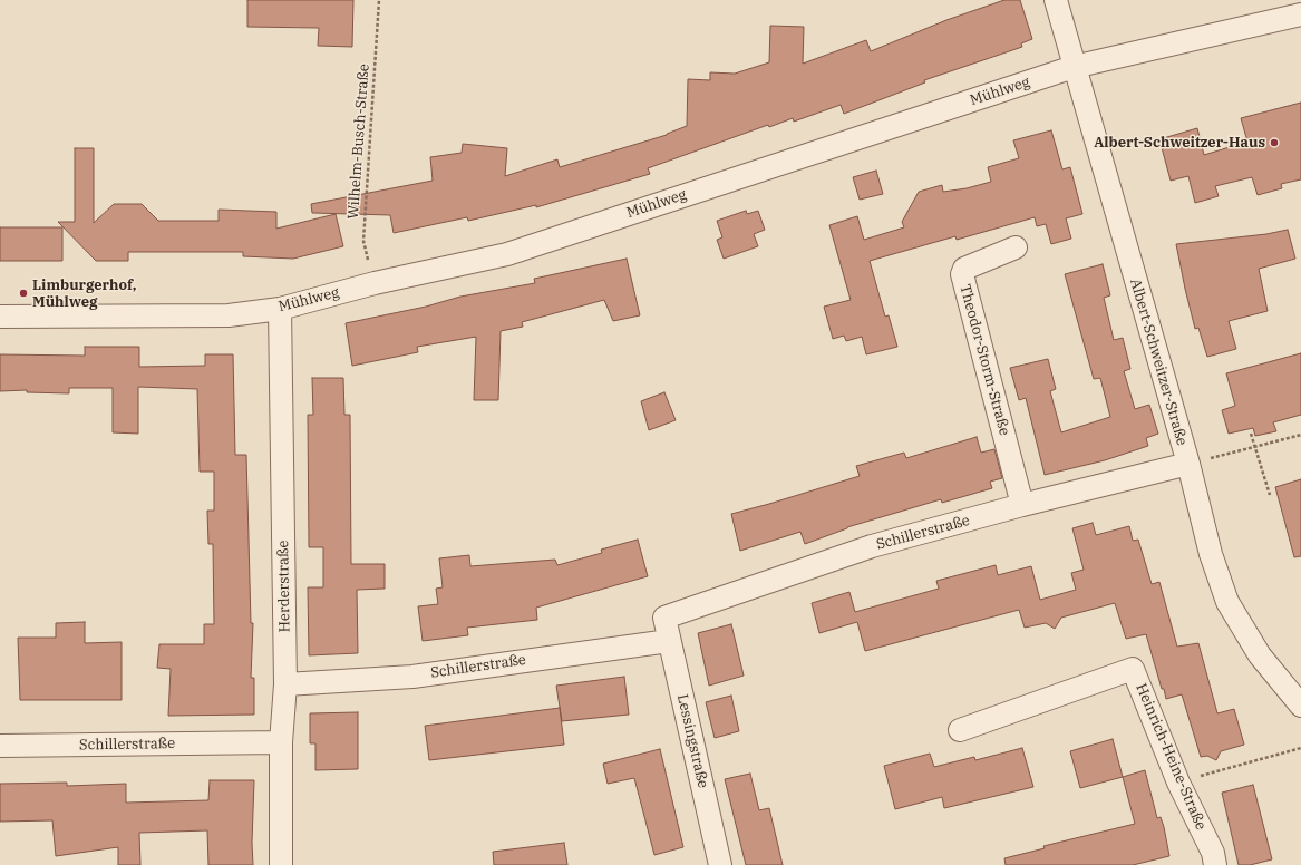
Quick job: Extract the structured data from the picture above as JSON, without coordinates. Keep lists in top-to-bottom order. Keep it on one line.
{"streets":{"street":["Mühlweg","Theodor-Storm-Straße","Albert-Schweitzer-Straße","Schillerstraße","Herderstraße","Lessingstraße","Heinrich-Heine-Straße"],"path":["Wilhelm-Busch-Straße"]},"crossings":[["Mühlweg","Wilhelm-Busch-Straße"],["Mühlweg","Albert-Schweitzer-Straße"],["Mühlweg","Herderstraße"],["Theodor-Storm-Straße","Schillerstraße"],["Albert-Schweitzer-Straße","Schillerstraße"],["Schillerstraße","Herderstraße"],["Schillerstraße","Lessingstraße"]],"places":["Albert-Schweitzer-Haus","Limburgerhof, Mühlweg"]}
